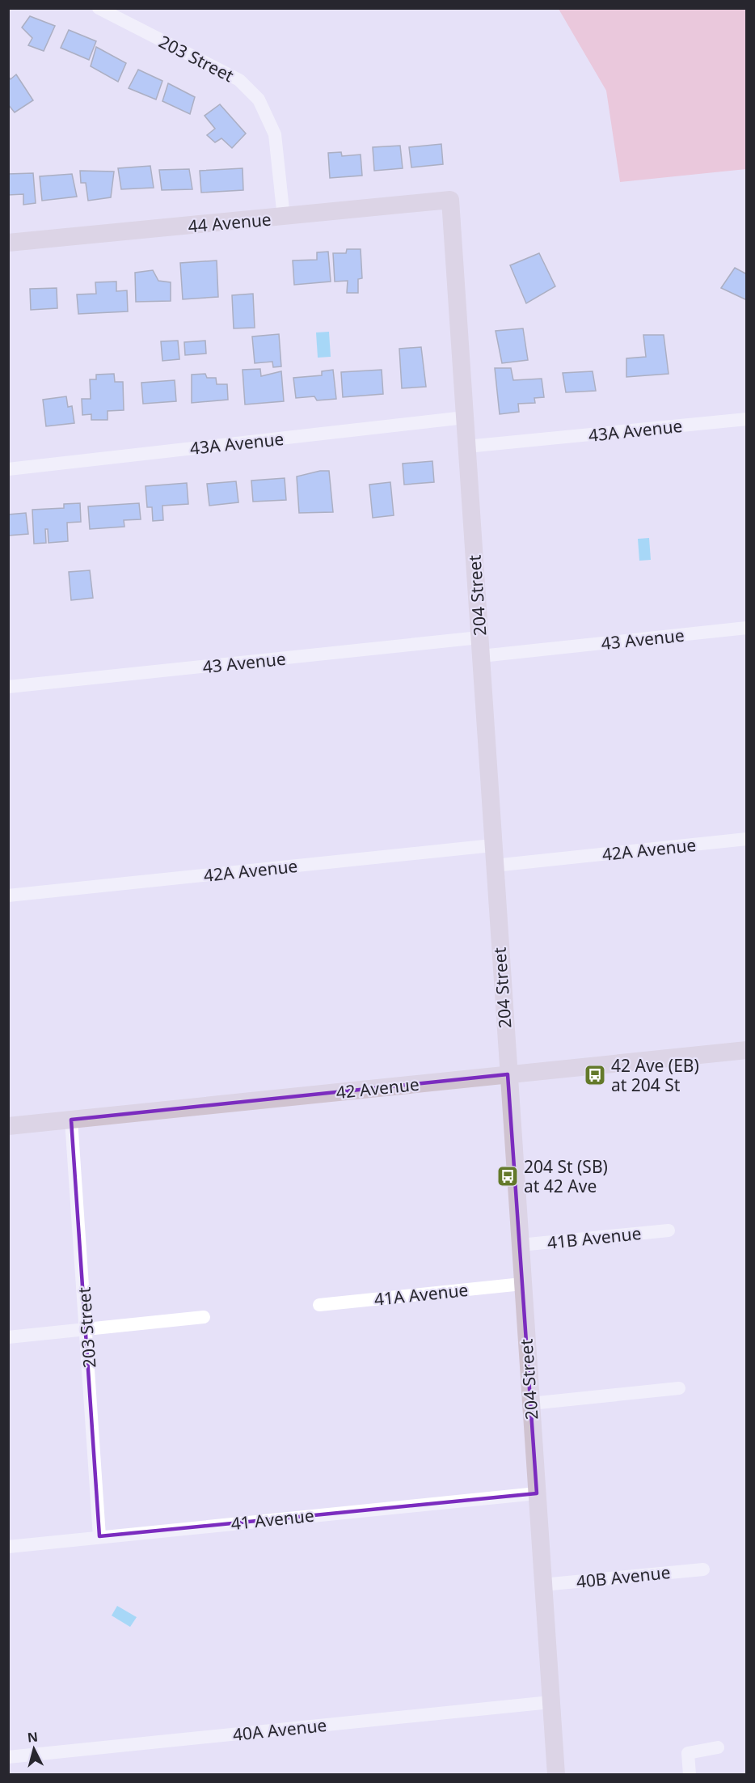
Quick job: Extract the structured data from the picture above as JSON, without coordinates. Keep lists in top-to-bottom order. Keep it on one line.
{"streets":{"street":["203 Street","44 Avenue","43A Avenue","204 Street","43 Avenue","42A Avenue","42 Avenue","41B Avenue","41A Avenue","41 Avenue","40B Avenue","40A Avenue"]},"crossings":[["203 Street","44 Avenue"],["203 Street","42 Avenue"],["203 Street","41 Avenue"],["44 Avenue","204 Street"],["43A Avenue","204 Street"],["204 Street","43 Avenue"],["204 Street","42A Avenue"],["204 Street","42 Avenue"],["204 Street","41B Avenue"],["204 Street","41A Avenue"],["204 Street","41 Avenue"],["204 Street","40B Avenue"],["204 Street","40A Avenue"]],"places":{"bus stop":["42 Ave (EB) at 204 St","204 St (SB) at 42 Ave"]},"north":"top"}
